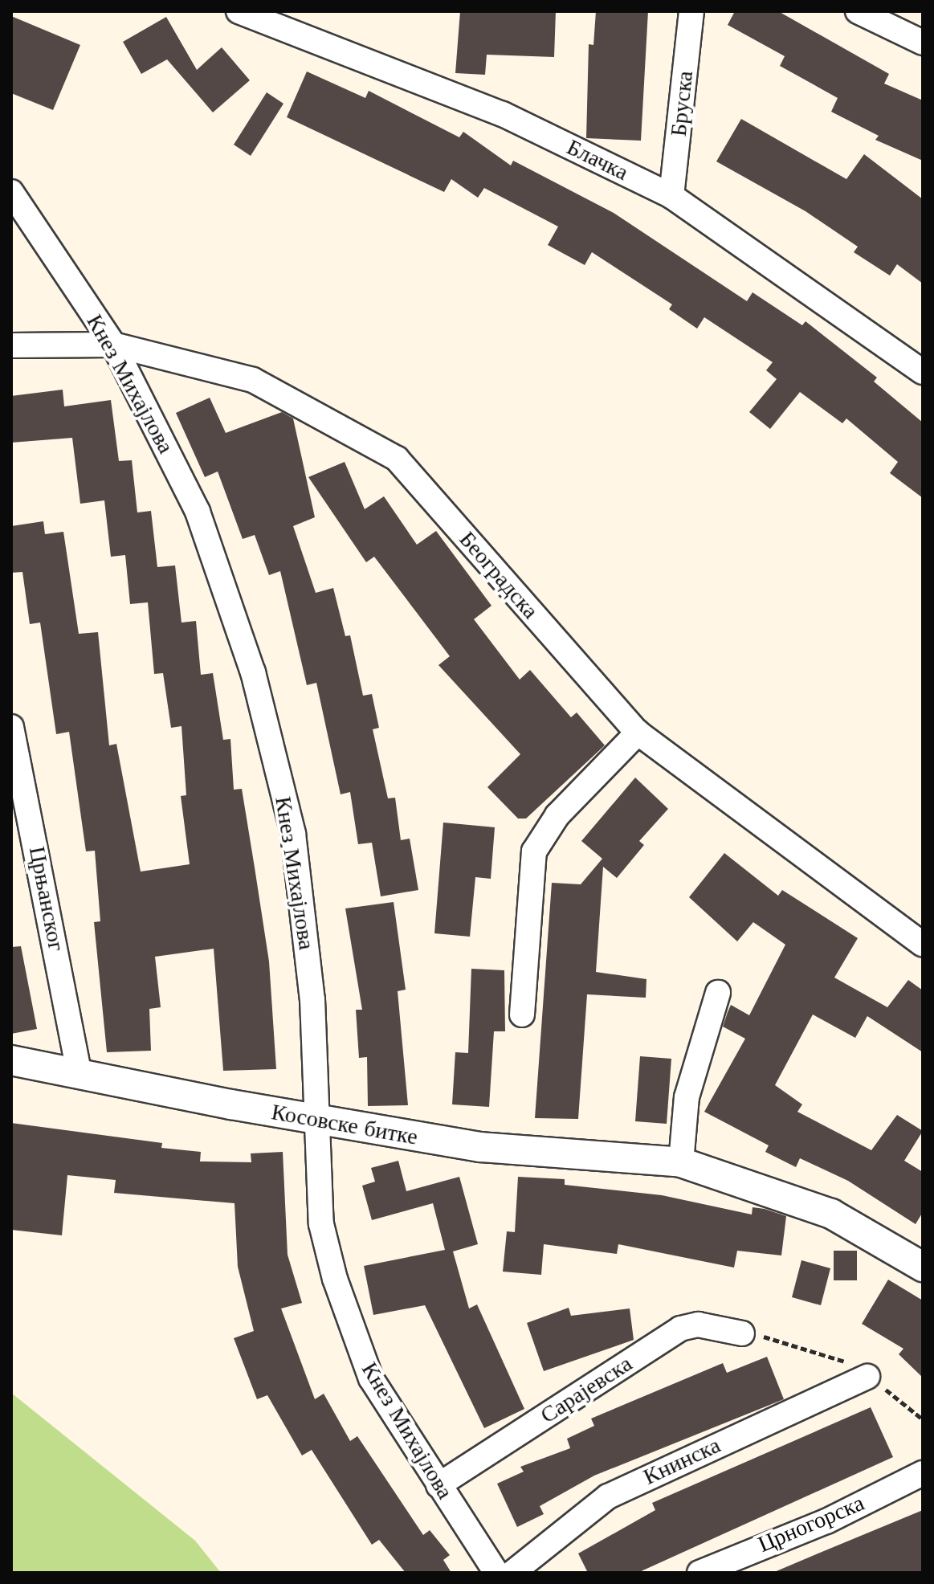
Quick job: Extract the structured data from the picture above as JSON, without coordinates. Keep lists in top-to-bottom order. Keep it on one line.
{"streets":{"street":["Бруска","Блачка","Кнез Михајлова","Београдска","Црњанског","Косовске битке","Сарајевска","Книнска","Црногорска"]},"crossings":[["Бруска","Блачка"],["Кнез Михајлова","Београдска"],["Кнез Михајлова","Косовске битке"],["Кнез Михајлова","Сарајевска"],["Црњанског","Косовске битке"]]}
